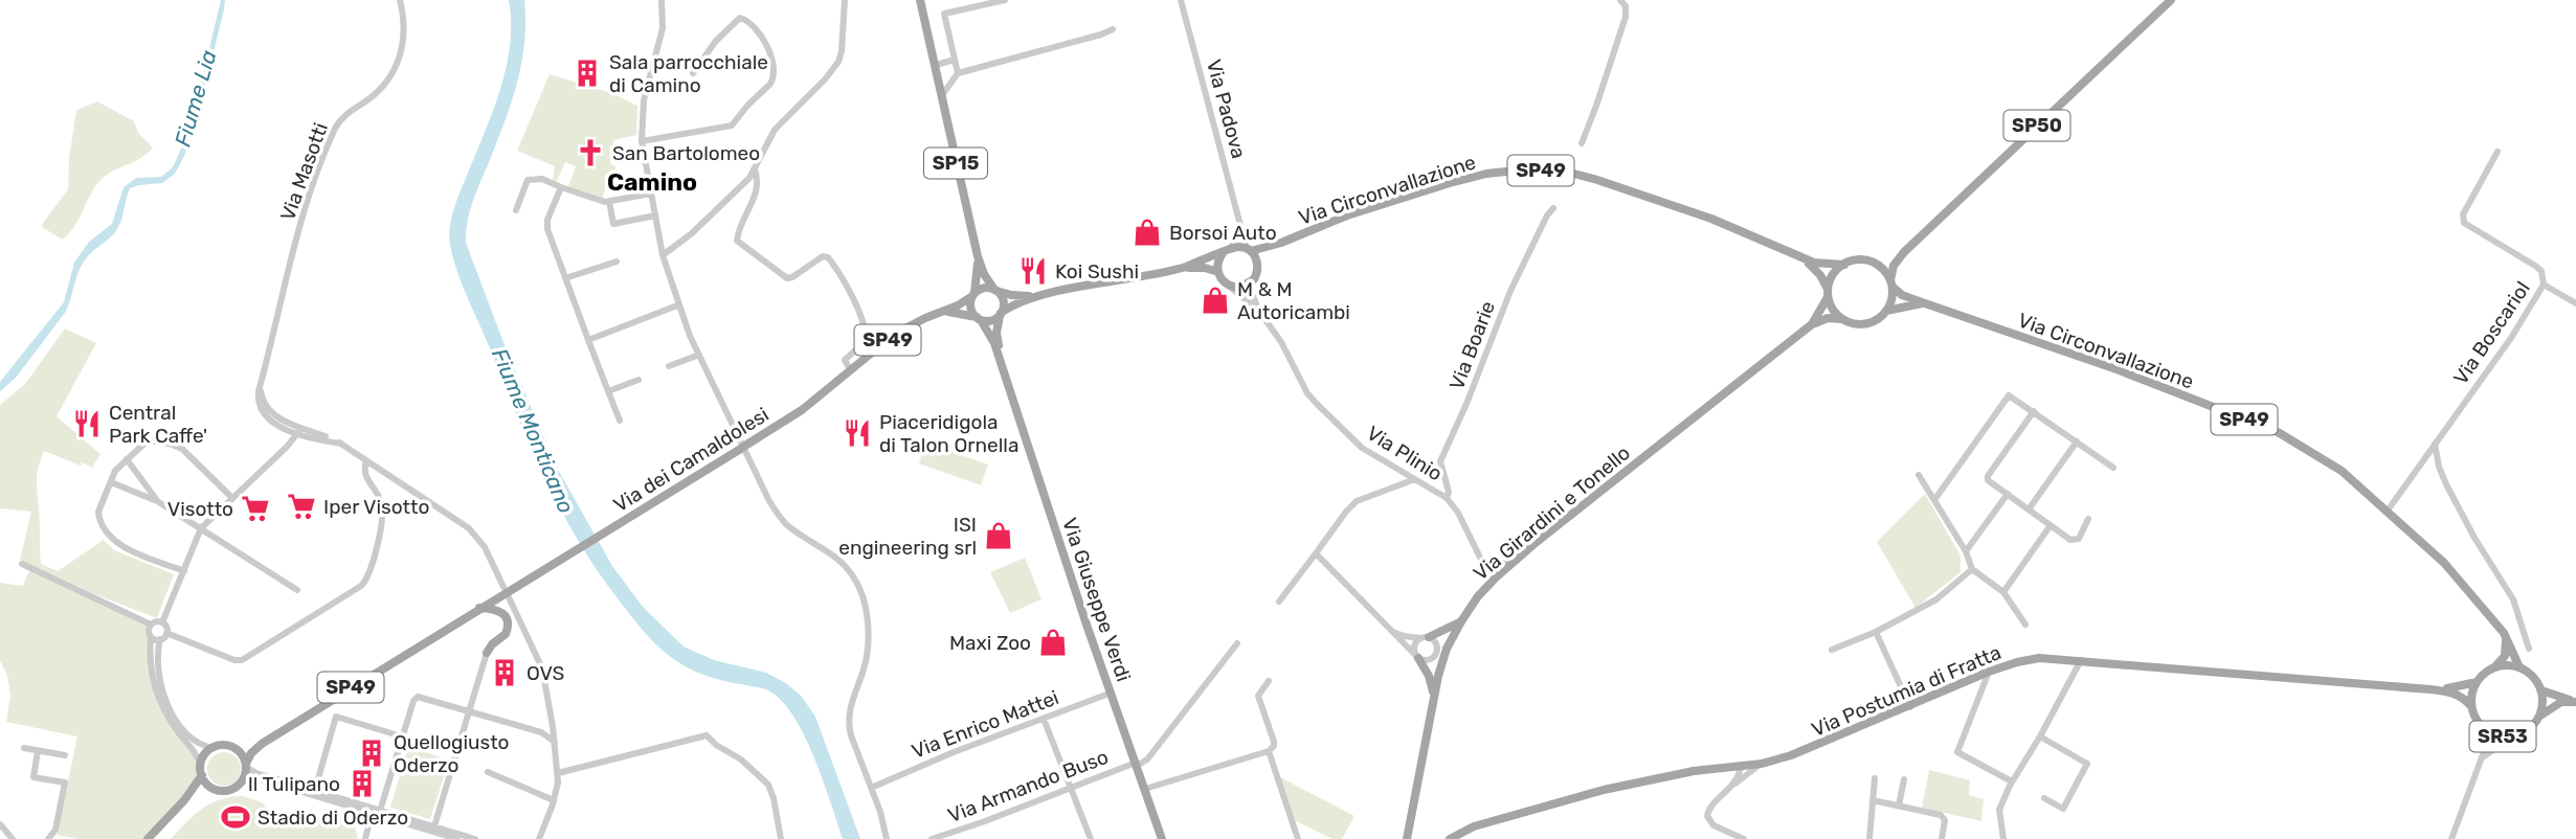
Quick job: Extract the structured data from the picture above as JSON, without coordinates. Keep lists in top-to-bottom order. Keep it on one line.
{"streets":{"main road":["SP50","SP15","SP49","Via Circonvallazione","Via dei Camaldolesi","Via Girardini e Tonello","Via Giuseppe Verdi","Via Postumia di Fratta","SR53"],"street":["Via Padova","Via Masotti","Via Boscariol","Via Boarie","Via Plinio","Via Enrico Mattei","Via Armando Buso"]},"crossings":[["Via Padova","SP49"],["Via Padova","Via Circonvallazione"],["Via Padova","Via Plinio"],["SP50","SP49"],["SP50","Via Circonvallazione"],["SP50","Via Girardini e Tonello"],["SP15","SP49"],["SP15","Via dei Camaldolesi"],["SP15","Via Giuseppe Verdi"],["SP49","Via Circonvallazione"],["SP49","Via Plinio"],["SP49","Via dei Camaldolesi"],["SP49","Via Girardini e Tonello"],["SP49","Via Giuseppe Verdi"],["Via Circonvallazione","Via Boscariol"],["Via Circonvallazione","Via Plinio"],["Via Circonvallazione","Via Girardini e Tonello"],["Via Circonvallazione","Via Postumia di Fratta"],["Via Circonvallazione","SR53"],["Via Boarie","Via Plinio"],["Via Boarie","Via Girardini e Tonello"],["Via Plinio","Via Girardini e Tonello"],["Via dei Camaldolesi","Via Giuseppe Verdi"],["Via Giuseppe Verdi","Via Enrico Mattei"],["Via Giuseppe Verdi","Via Armando Buso"],["Via Postumia di Fratta","SR53"]],"districts":["Camino"],"water":["Fiume Lia","Fiume Monticano"],"places":{"building":["Sala parrocchiale di Camino","OVS","Quellogiusto Oderzo","Il Tulipano"],"church":["San Bartolomeo"],"shop":["Borsoi Auto","M & M Autoricambi","ISI engineering srl","Maxi Zoo"],"restaurant":["Koi Sushi","Central Park Caffe'","Piaceridigola di Talon Ornella"],"supermarket":["Iper Visotto","Visotto"],"sports":["Stadio di Oderzo"]}}
